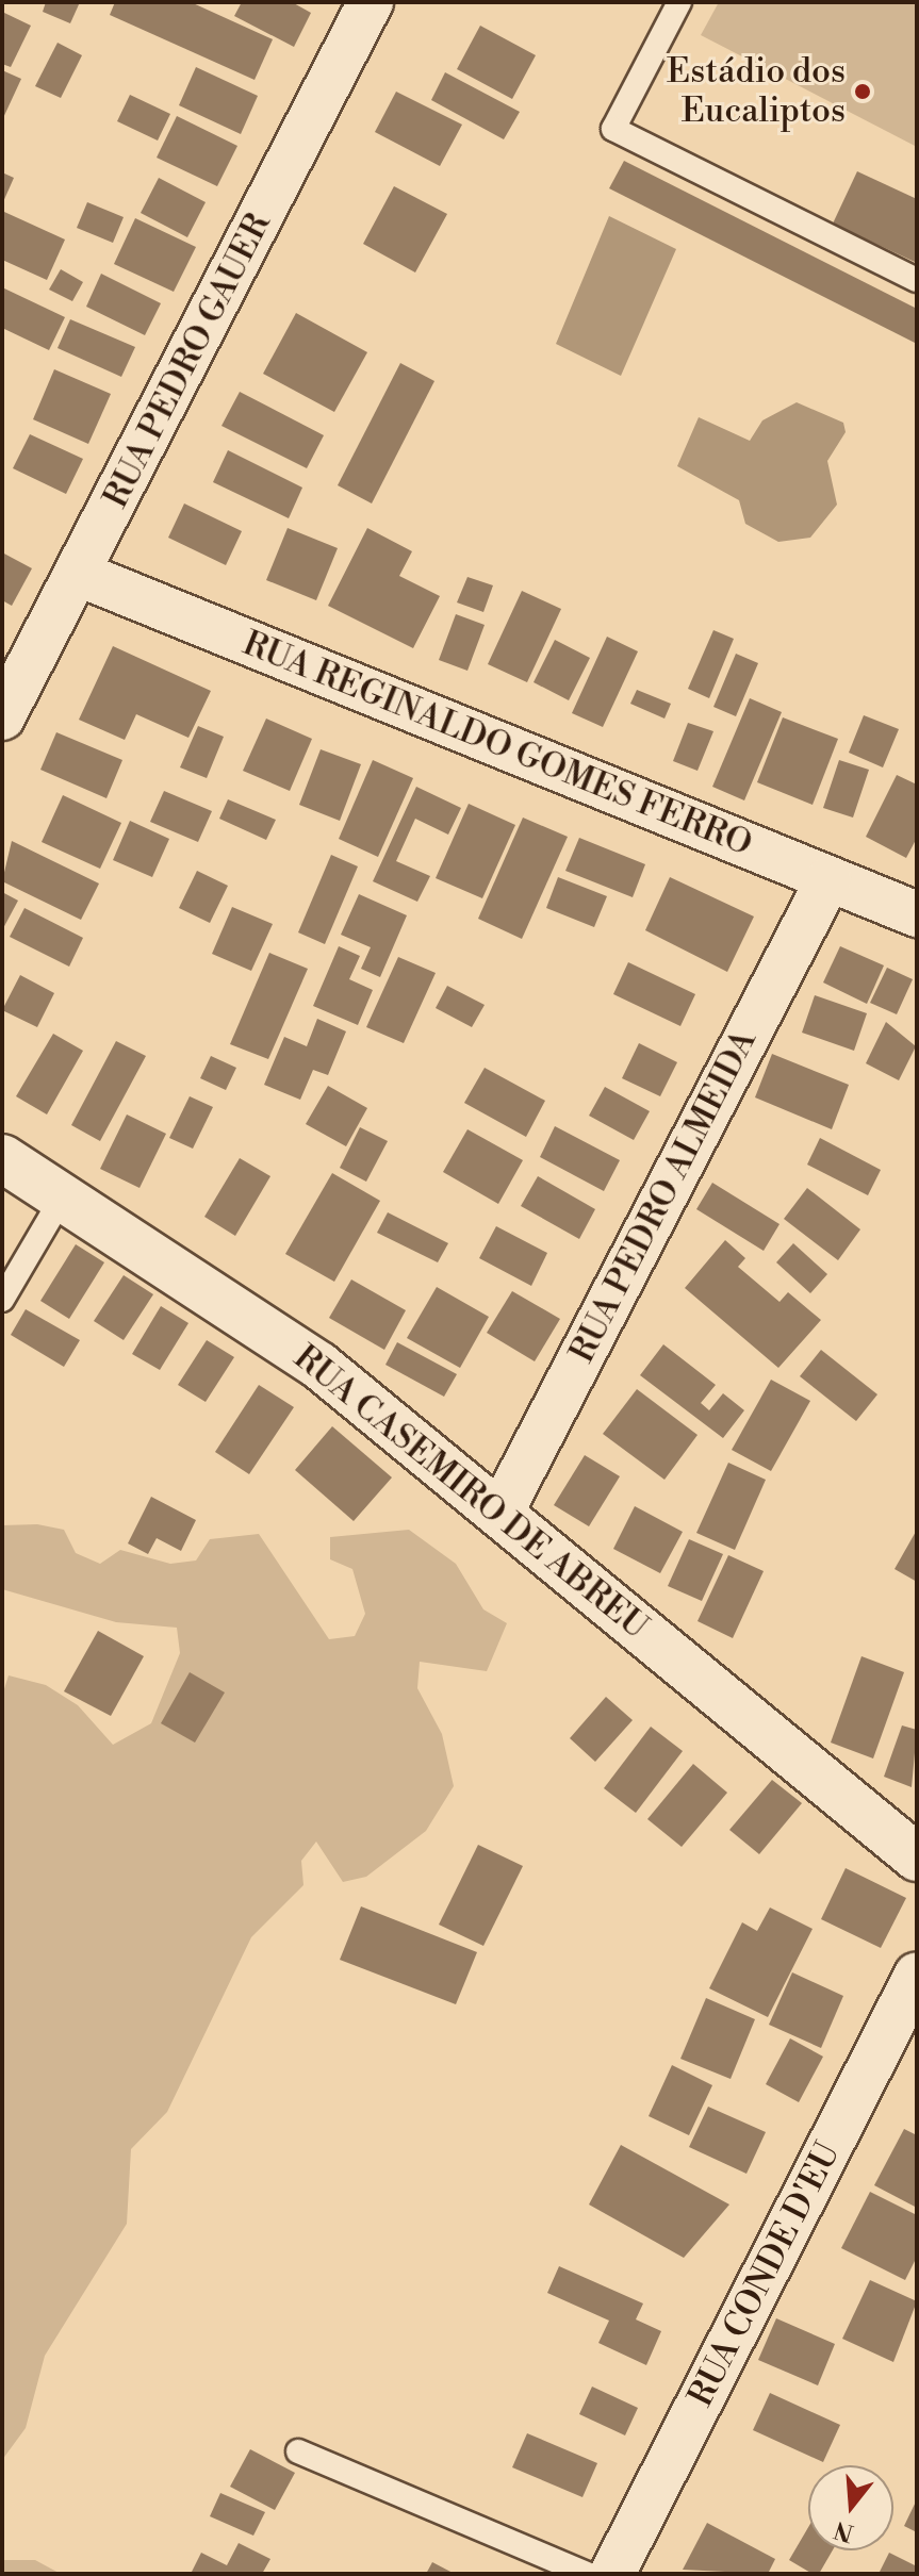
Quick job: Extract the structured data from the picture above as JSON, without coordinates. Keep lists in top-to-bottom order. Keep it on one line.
{"streets":{"street":["RUA PEDRO GAUER","RUA REGINALDO GOMES FERRO","RUA PEDRO ALMEIDA","RUA CASEMIRO DE ABREU","RUA CONDE D'EU"]},"crossings":[["RUA PEDRO GAUER","RUA REGINALDO GOMES FERRO"],["RUA REGINALDO GOMES FERRO","RUA PEDRO ALMEIDA"],["RUA PEDRO ALMEIDA","RUA CASEMIRO DE ABREU"]],"places":["Estádio dos Eucaliptos"],"north":"bottom"}
